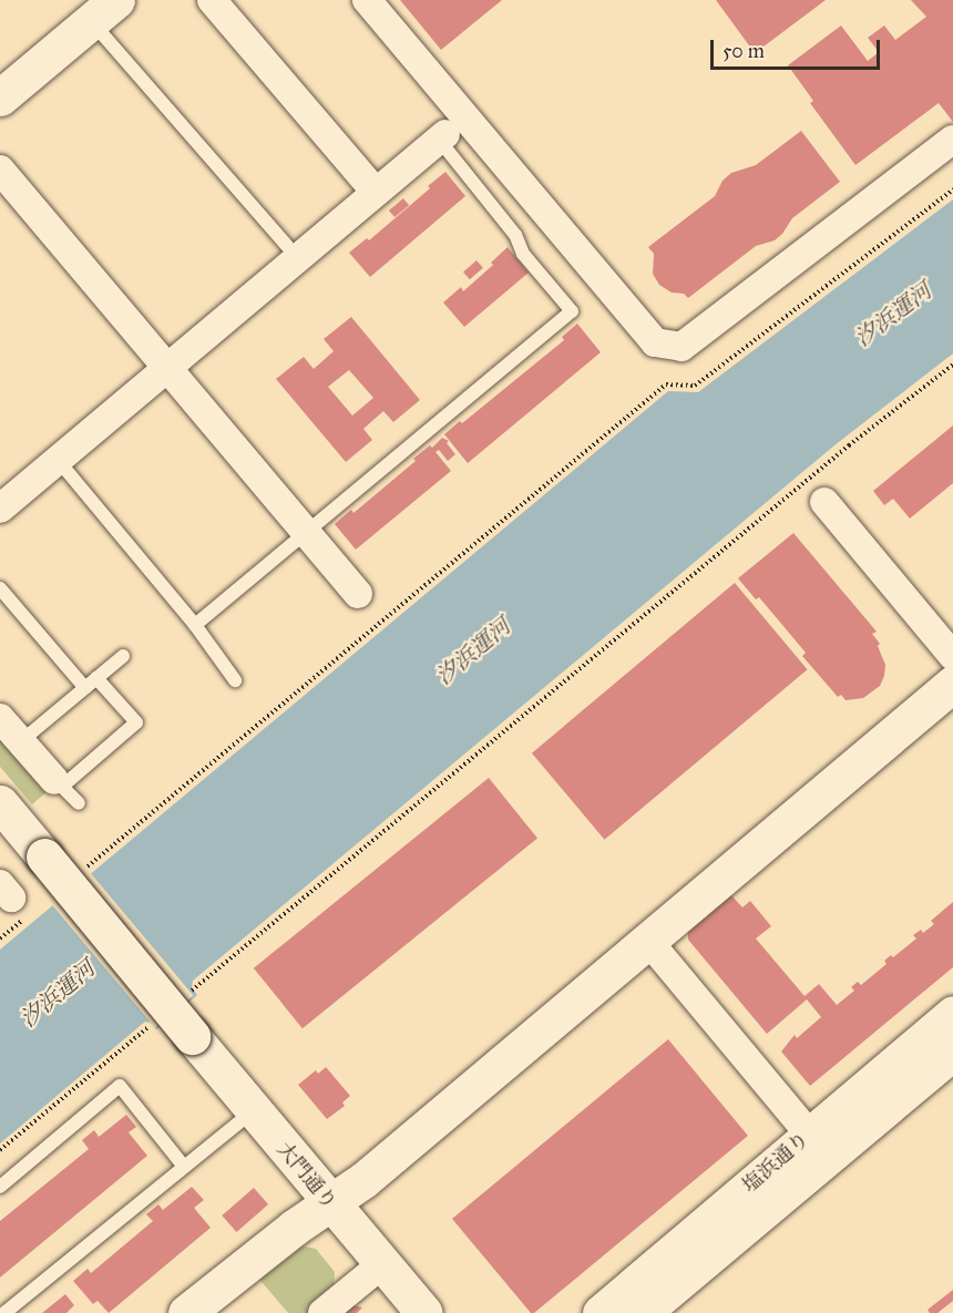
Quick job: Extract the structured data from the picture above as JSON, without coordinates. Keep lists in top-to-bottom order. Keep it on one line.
{"streets":{"street":["塩浜通り","大門通り"]},"water":["汐浜運河"],"scale_bar":"50 m"}
